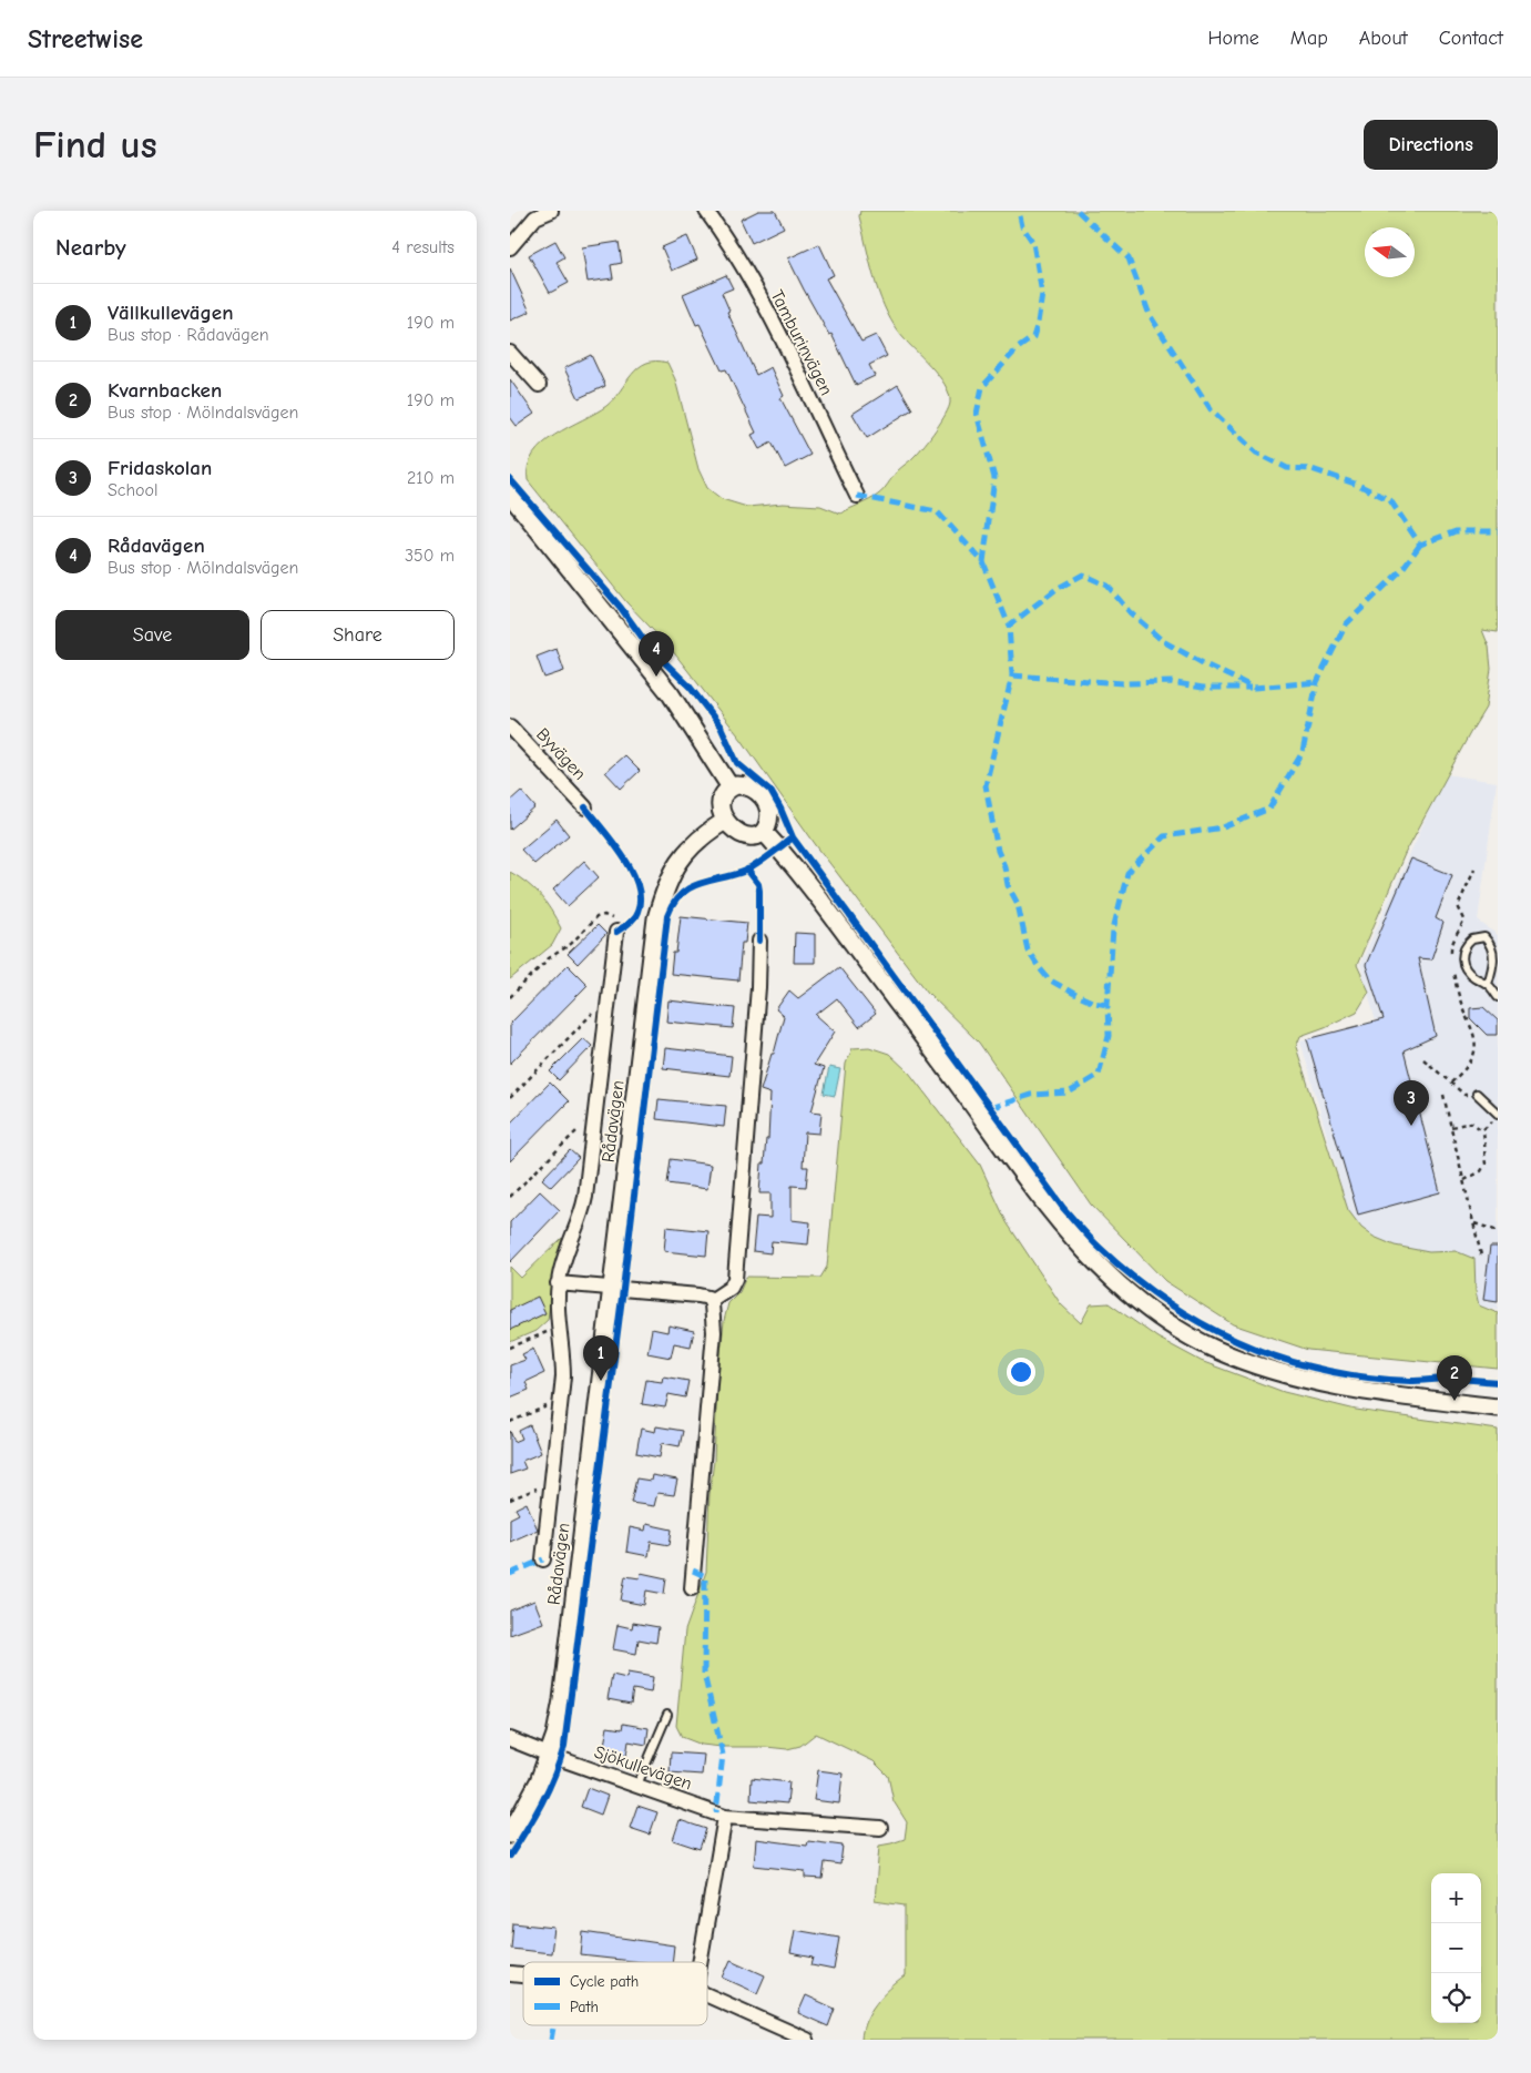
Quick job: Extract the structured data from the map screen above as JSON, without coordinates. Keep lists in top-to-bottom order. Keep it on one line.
{"streets":{"street":["Tamburinvägen","Byvägen","Rådavägen","Sjökullevägen"]},"crossings":[["Rådavägen","Sjökullevägen"]],"legend":["Cycle path","Path"],"north":"left","page":{"header":"Streetwise","nav":["Home","Map","About","Contact"],"buttons":["Directions",["Save","Share"]],"title":"Find us","heading":["Nearby","4 results"],"list":[{"mark":"1","name":"Vällkullevägen","note":"Bus stop · Rådavägen","value":"190 m"},{"mark":"2","name":"Kvarnbacken","note":"Bus stop · Mölndalsvägen","value":"190 m"},{"mark":"3","name":"Fridaskolan","note":"School","value":"210 m"},{"mark":"4","name":"Rådavägen","note":"Bus stop · Mölndalsvägen","value":"350 m"}],"pins":["4","3","1","2"],"map_buttons":["+","−"]}}
